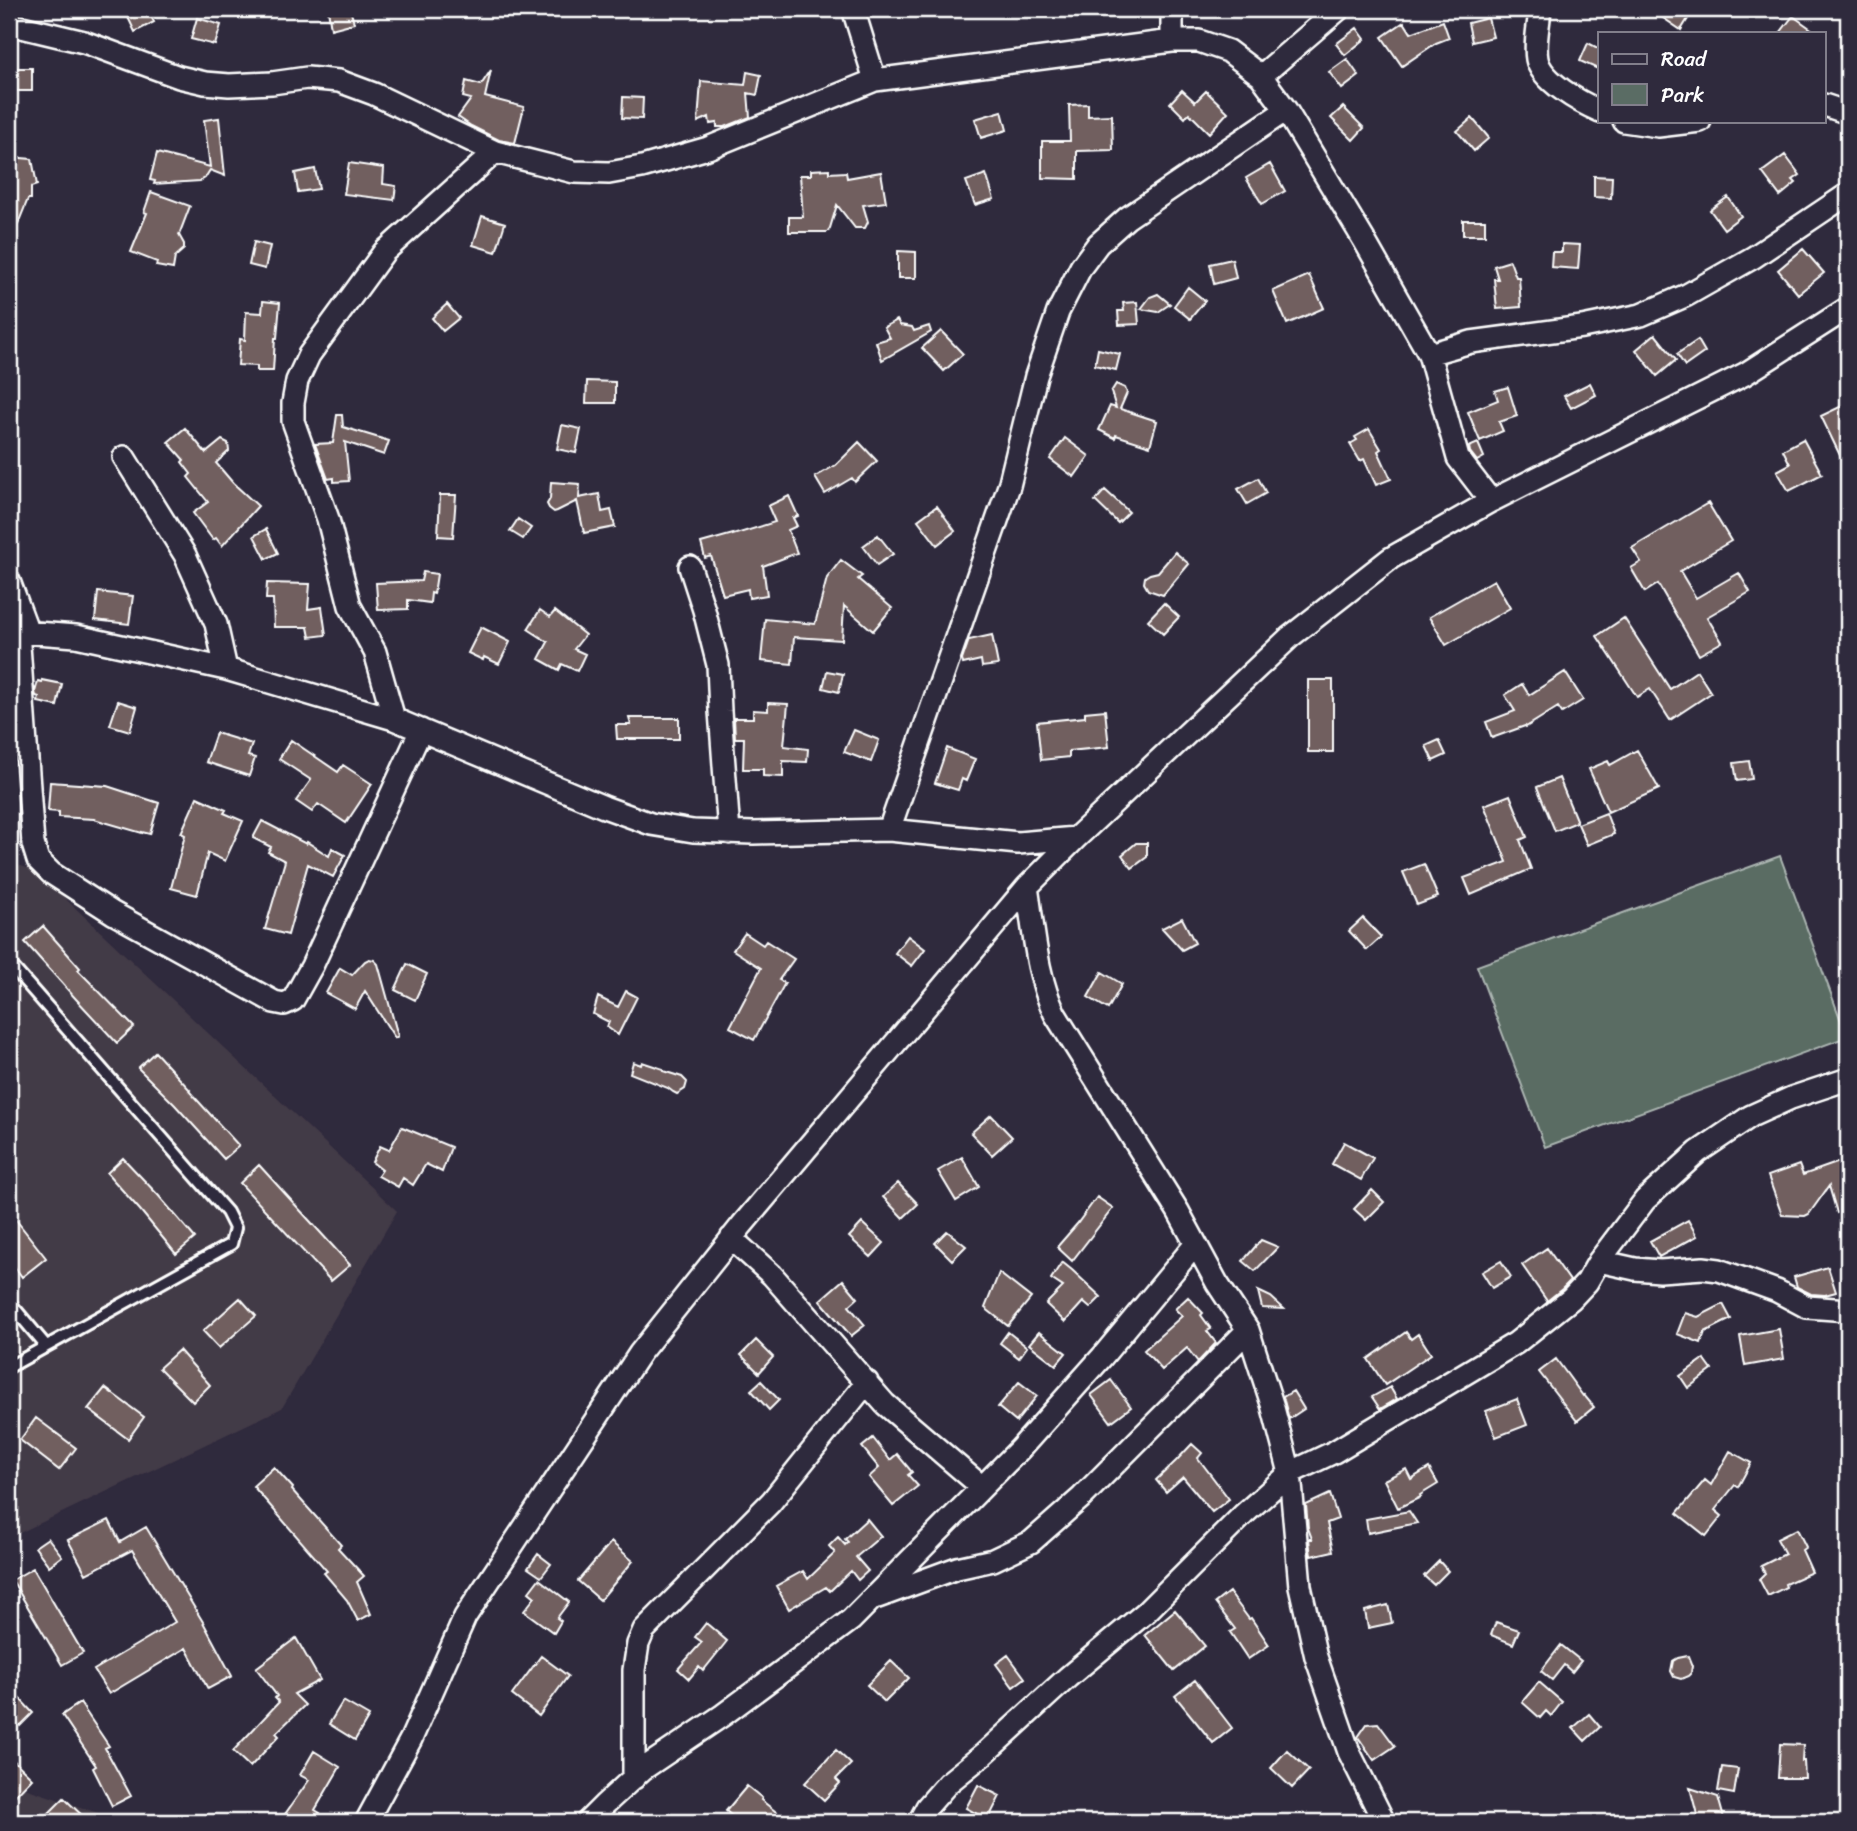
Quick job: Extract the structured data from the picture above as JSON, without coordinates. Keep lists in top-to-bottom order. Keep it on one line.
{"legend":["Road","Park"]}
